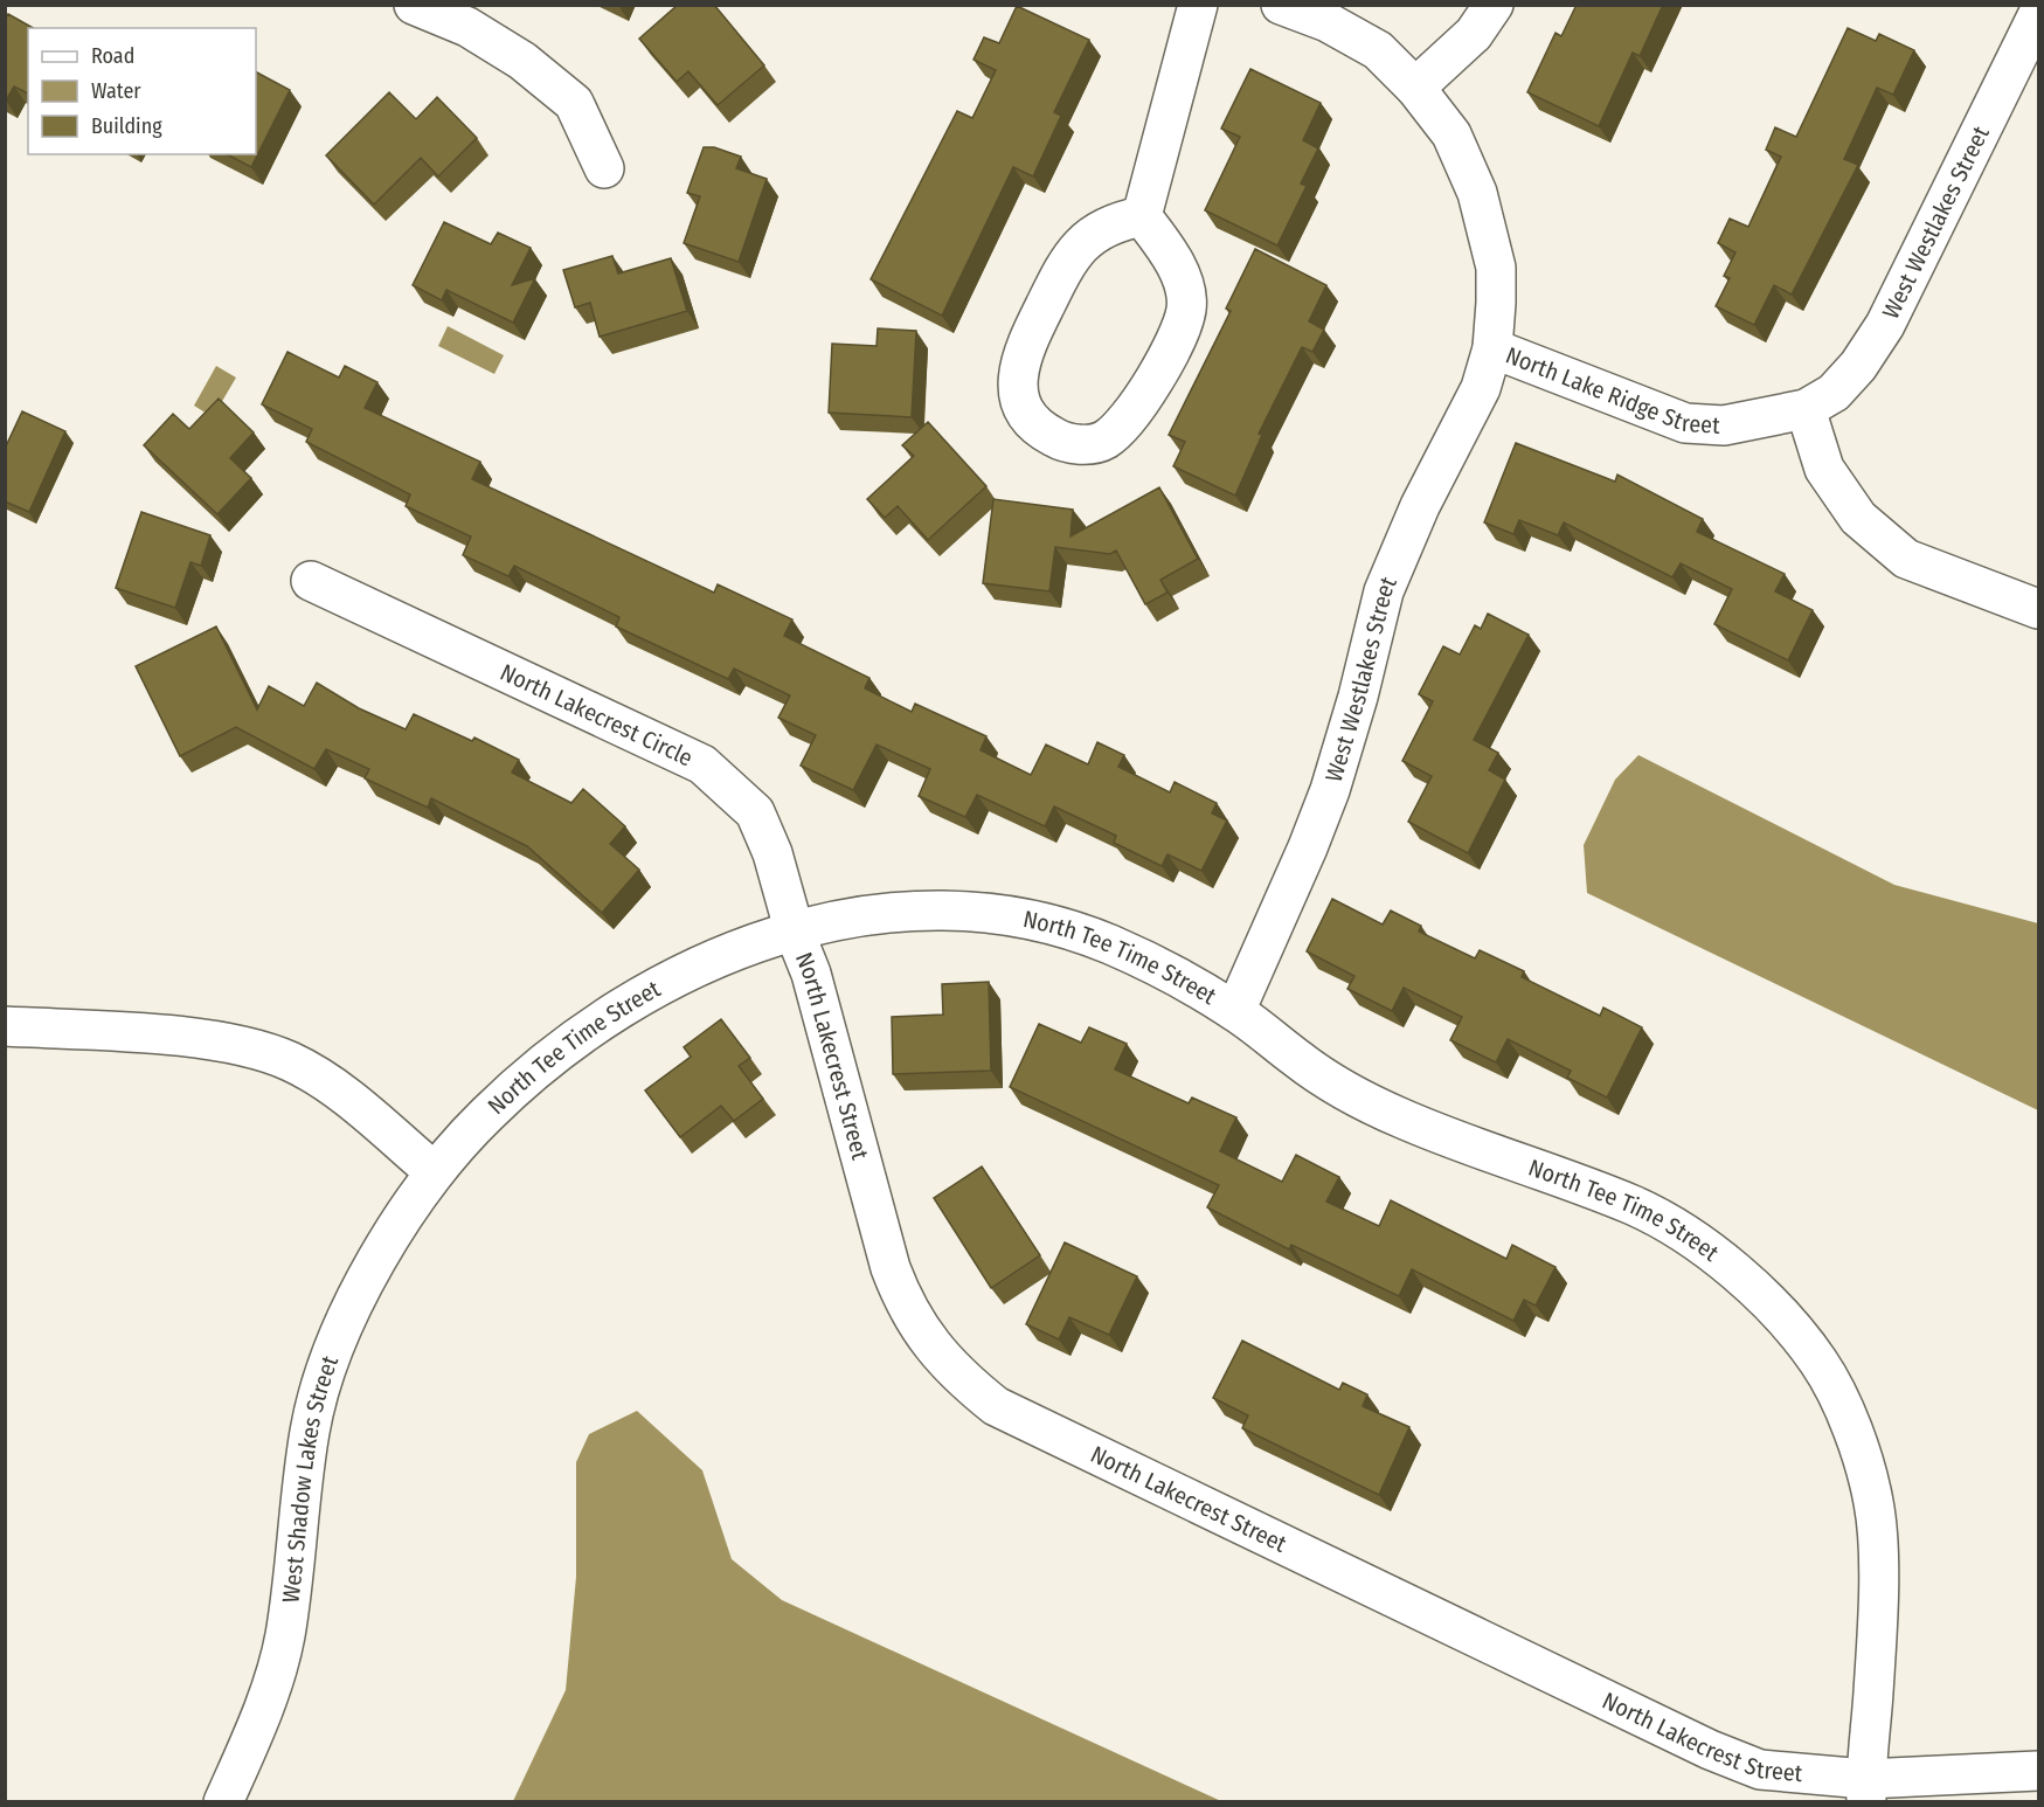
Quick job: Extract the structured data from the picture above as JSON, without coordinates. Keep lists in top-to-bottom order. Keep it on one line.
{"streets":{"street":["West Westlakes Street","North Lake Ridge Street","North Lakecrest Circle","North Tee Time Street","North Lakecrest Street","West Shadow Lakes Street"]},"crossings":[["West Westlakes Street","North Lake Ridge Street"],["West Westlakes Street","North Tee Time Street"],["North Lakecrest Circle","North Tee Time Street"],["North Lakecrest Circle","North Lakecrest Street"],["North Tee Time Street","North Lakecrest Street"],["North Tee Time Street","West Shadow Lakes Street"]],"legend":["Road","Water","Building"]}
